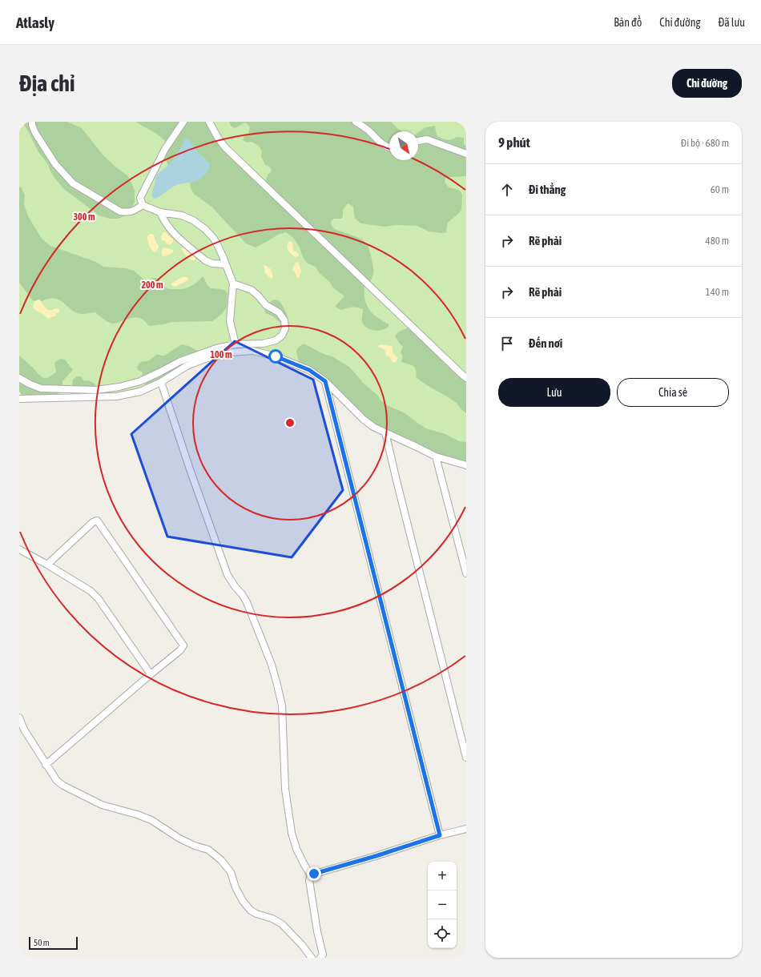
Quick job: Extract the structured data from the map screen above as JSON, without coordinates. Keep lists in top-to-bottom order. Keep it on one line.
{"scale_bar":"50 m","north":"bottom right","page":{"header":"Atlasly","nav":["Bản đồ","Chỉ đường","Đã lưu"],"buttons":["Chỉ đường",["Lưu","Chia sẻ"]],"title":"Địa chỉ","heading":["9 phút","Đi bộ · 680 m"],"list":[["Đi thẳng","60 m"],["Rẽ phải","480 m"],["Rẽ phải","140 m"],"Đến nơi"],"map_buttons":["+","−"],"scale":"50 m"},"rings":["300 m","200 m","100 m"]}
